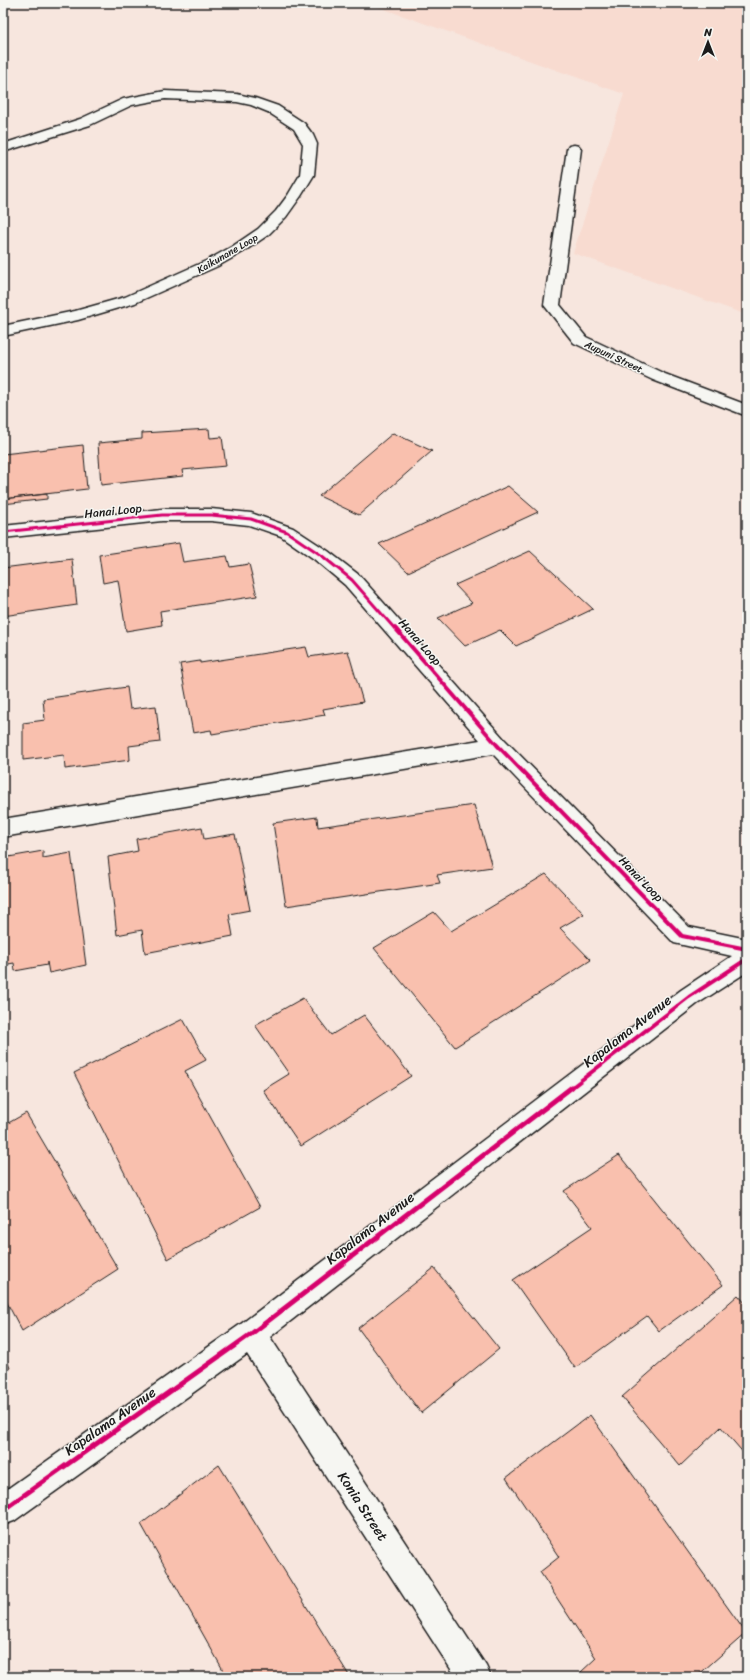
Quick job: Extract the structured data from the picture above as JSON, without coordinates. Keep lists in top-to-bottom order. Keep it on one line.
{"streets":{"street":["Kaikunane Loop","Aupuni Street","Hanai Loop","Kapalama Avenue","Konia Street"]},"crossings":[["Kapalama Avenue","Konia Street"]],"north":"top"}
